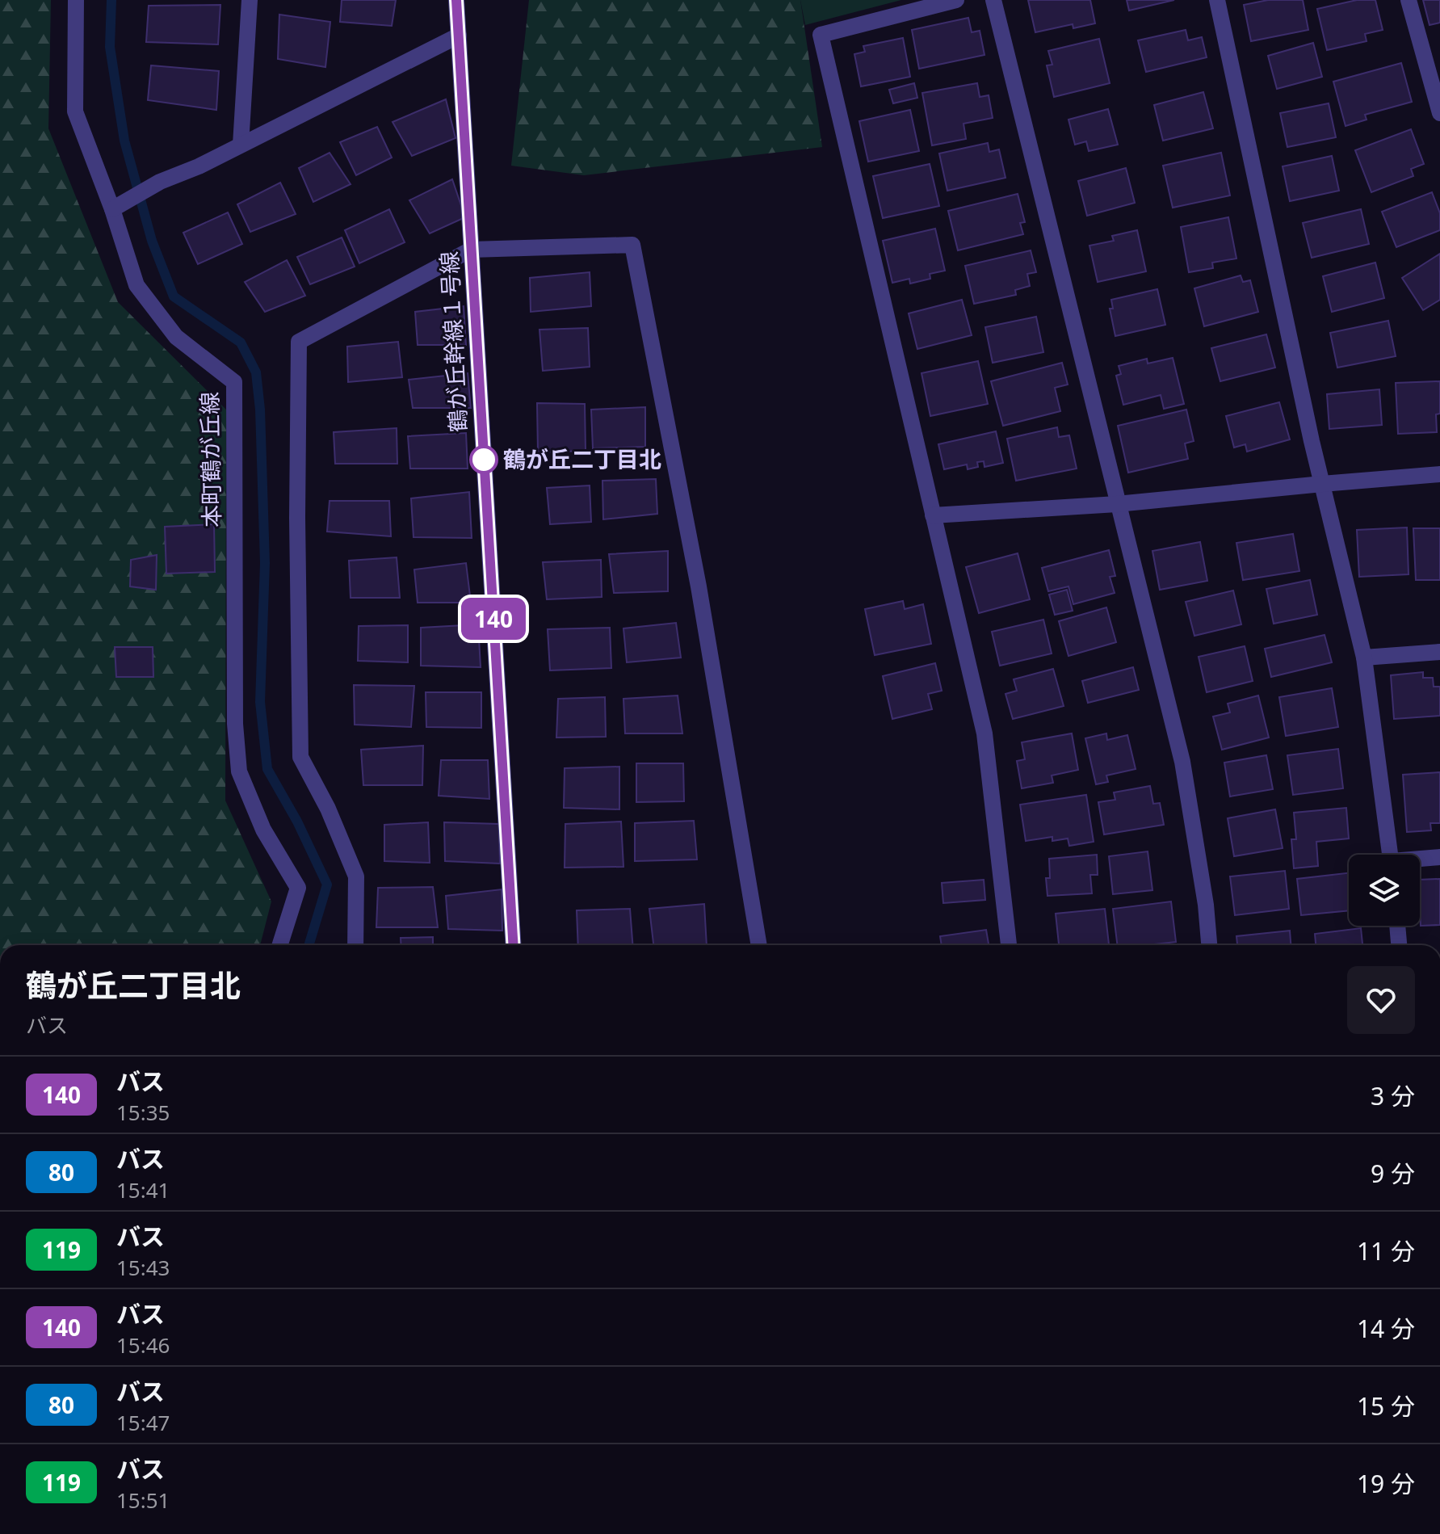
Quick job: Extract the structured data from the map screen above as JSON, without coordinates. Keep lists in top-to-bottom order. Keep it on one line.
{"streets":{"street":["鶴が丘幹線１号線","本町鶴が丘線"]},"places":["鶴が丘二丁目北"],"lines":["bus line 140"],"page":{"on_map":"140","heading":["鶴が丘二丁目北","バス"],"list":[{"mark":"140","name":"バス","note":"15:35","value":"3 分"},{"mark":"80","name":"バス","note":"15:41","value":"9 分"},{"mark":"119","name":"バス","note":"15:43","value":"11 分"},{"mark":"140","name":"バス","note":"15:46","value":"14 分"},{"mark":"80","name":"バス","note":"15:47","value":"15 分"},{"mark":"119","name":"バス","note":"15:51","value":"19 分"}]}}
